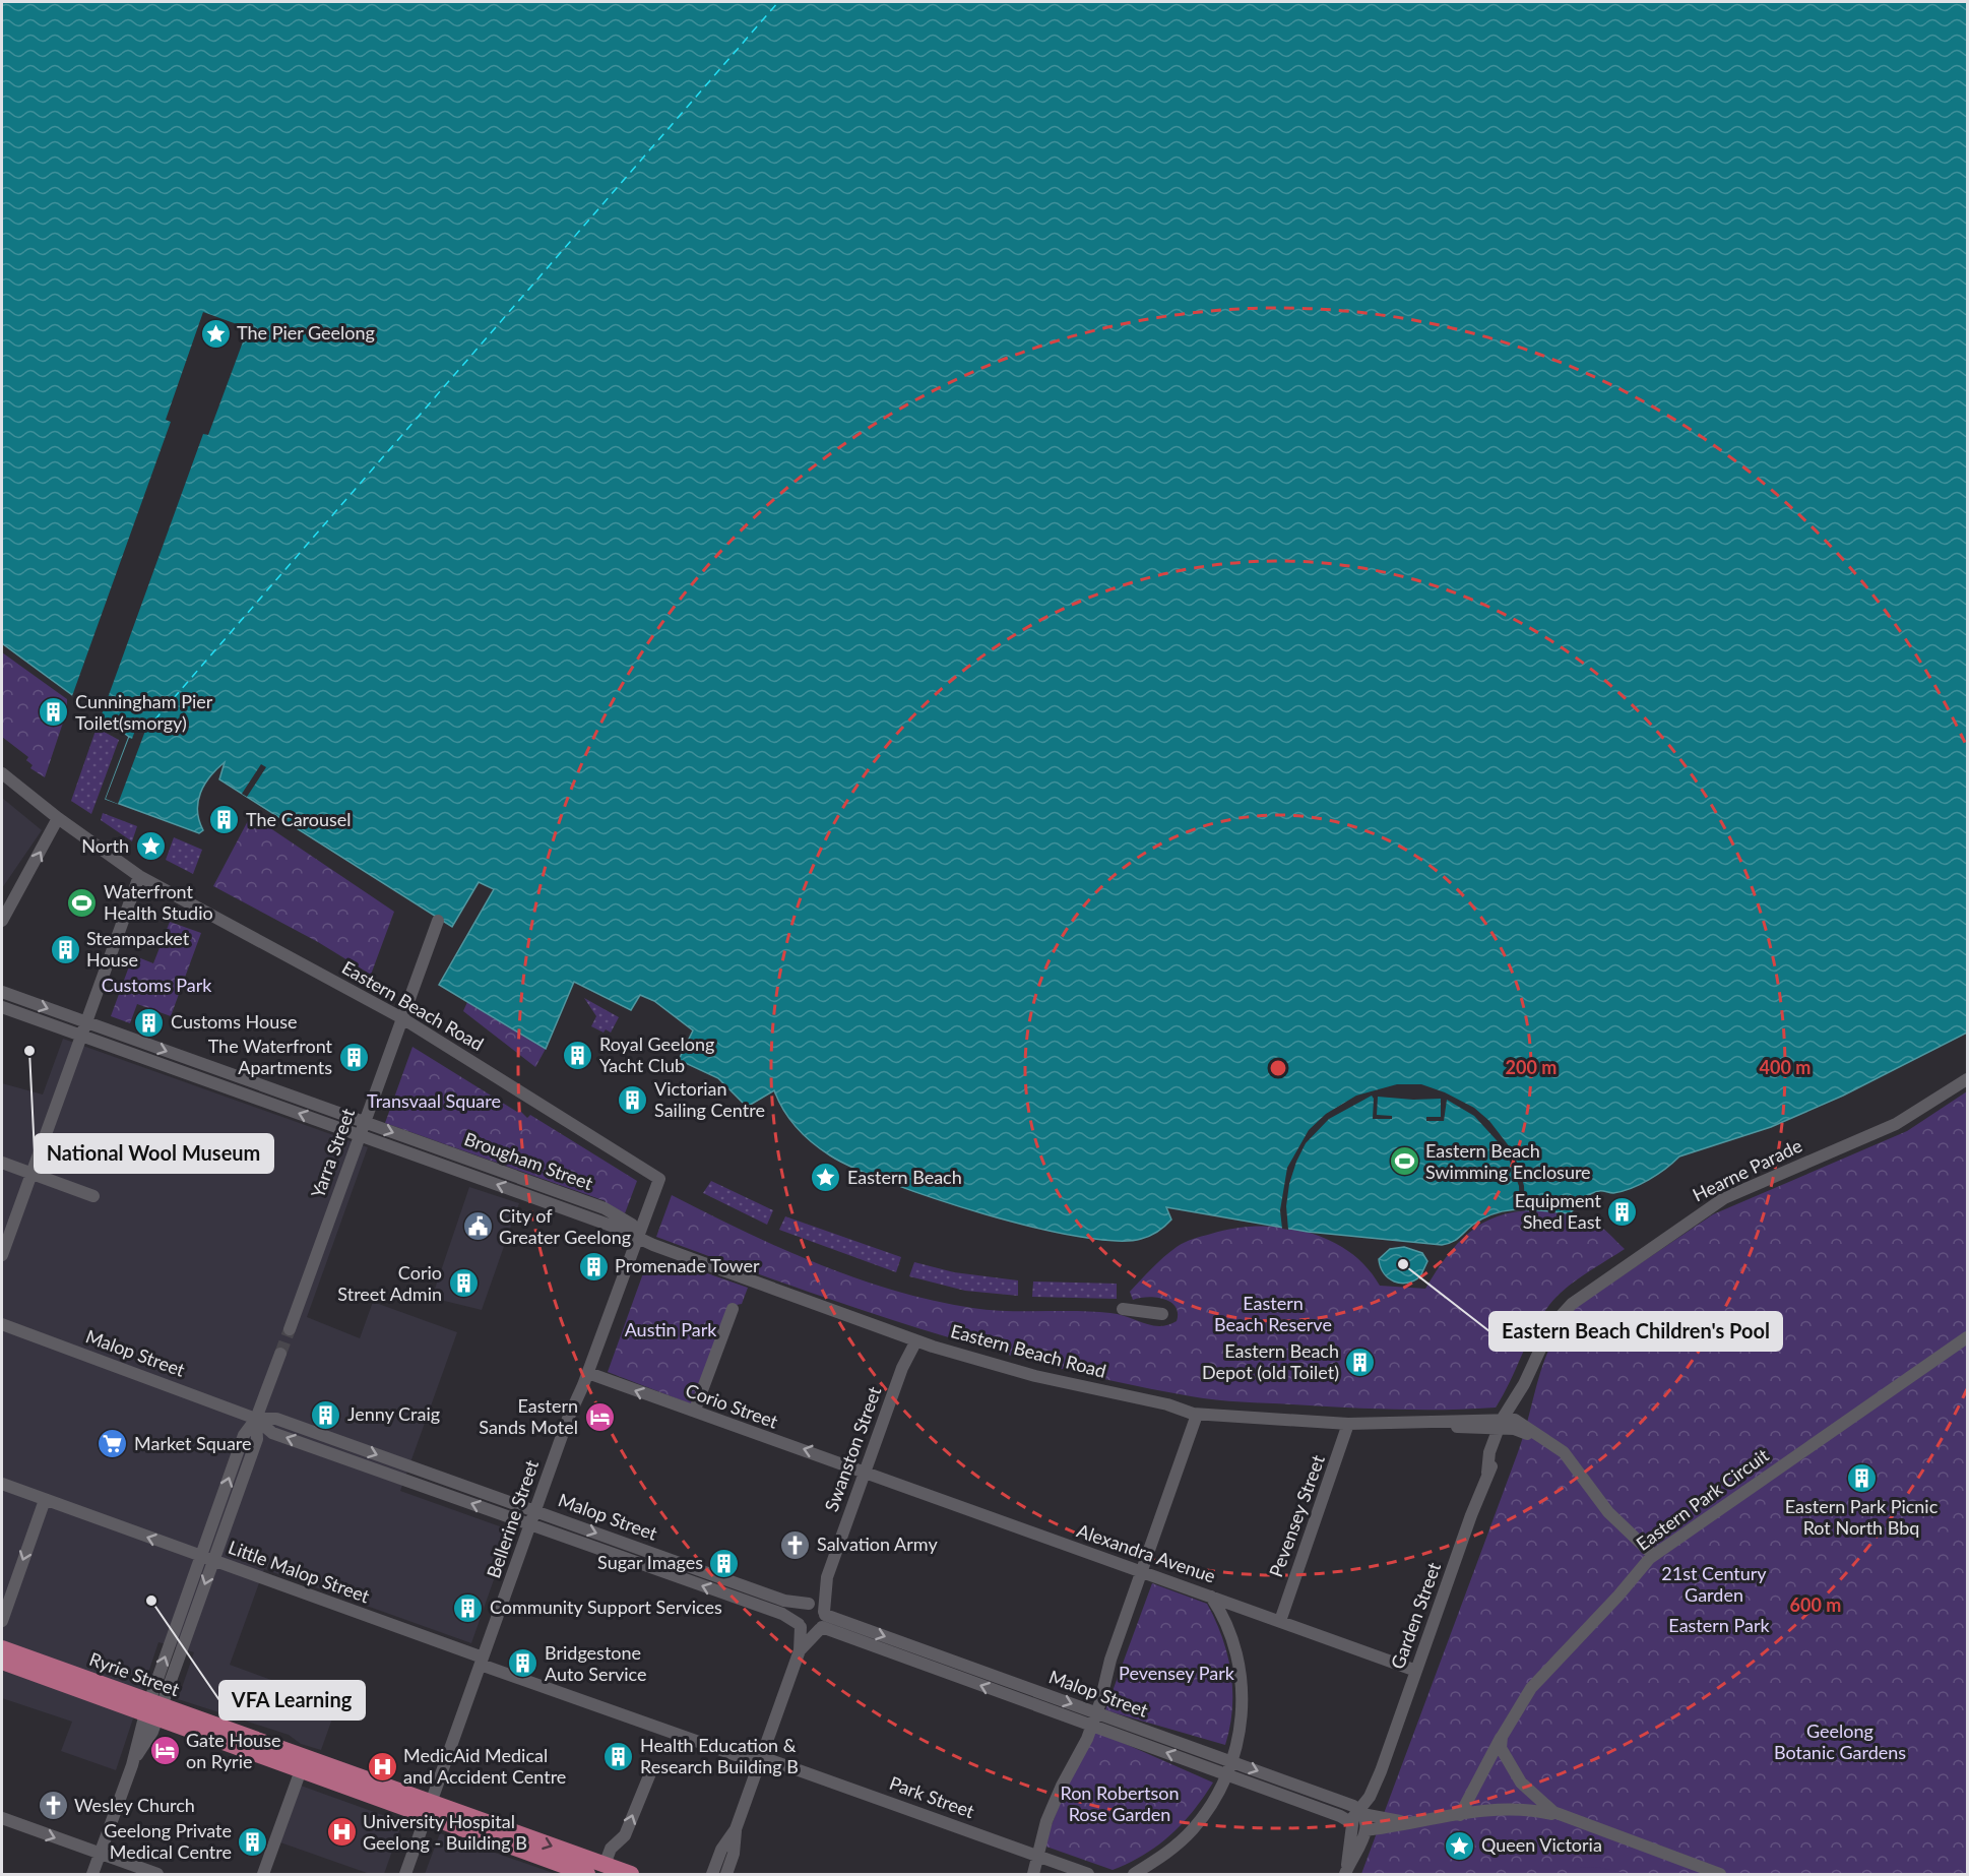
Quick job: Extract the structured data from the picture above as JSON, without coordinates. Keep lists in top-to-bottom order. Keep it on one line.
{"streets":{"main road":["Ryrie Street"],"street":["Eastern Beach Road","Yarra Street","Brougham Street","Hearne Parade","Malop Street","Corio Street","Swanston Street","Eastern Park Circuit","Pevensey Street","Bellerine Street","Alexandra Avenue","Little Malop Street","Garden Street","Park Street"]},"crossings":[["Eastern Beach Road","Yarra Street"],["Eastern Beach Road","Brougham Street"],["Eastern Beach Road","Hearne Parade"],["Eastern Beach Road","Swanston Street"],["Eastern Beach Road","Pevensey Street"],["Eastern Beach Road","Bellerine Street"],["Eastern Beach Road","Garden Street"],["Yarra Street","Brougham Street"],["Brougham Street","Bellerine Street"],["Hearne Parade","Garden Street"],["Malop Street","Swanston Street"],["Malop Street","Bellerine Street"],["Malop Street","Garden Street"],["Corio Street","Swanston Street"],["Corio Street","Bellerine Street"],["Corio Street","Alexandra Avenue"],["Swanston Street","Alexandra Avenue"],["Pevensey Street","Alexandra Avenue"],["Bellerine Street","Little Malop Street"],["Bellerine Street","Ryrie Street"],["Alexandra Avenue","Garden Street"],["Little Malop Street","Park Street"]],"one_way":["Corio Street"],"parks":["Customs Park","Transvaal Square","Eastern Beach Reserve","Austin Park","21st Century Garden","Eastern Park","Pevensey Park","Geelong Botanic Gardens","Ron Robertson Rose Garden"],"places":{"place":["The Pier Geelong","North","Eastern Beach","Queen Victoria"],"building":["Cunningham Pier Toilet(smorgy)","The Carousel","Steampacket House","Customs House","Royal Geelong Yacht Club","The Waterfront Apartments","Victorian Sailing Centre","Equipment Shed East","Promenade Tower","Corio Street Admin","Eastern Beach Depot (old Toilet)","Jenny Craig","Eastern Park Picnic Rot North Bbq","Sugar Images","Community Support Services","Bridgestone Auto Service","Health Education & Research Building B","Geelong Private Medical Centre"],"sports":["Waterfront Health Studio","Eastern Beach Swimming Enclosure"],"other":["National Wool Museum","Eastern Beach Children's Pool","VFA Learning"],"public building":["City of Greater Geelong"],"hotel":["Eastern Sands Motel","Gate House on Ryrie"],"supermarket":["Market Square"],"church":["Salvation Army","Wesley Church"],"hospital":["MedicAid Medical and Accident Centre","University Hospital Geelong - Building B"]},"rings":["200 m","400 m","600 m"]}
